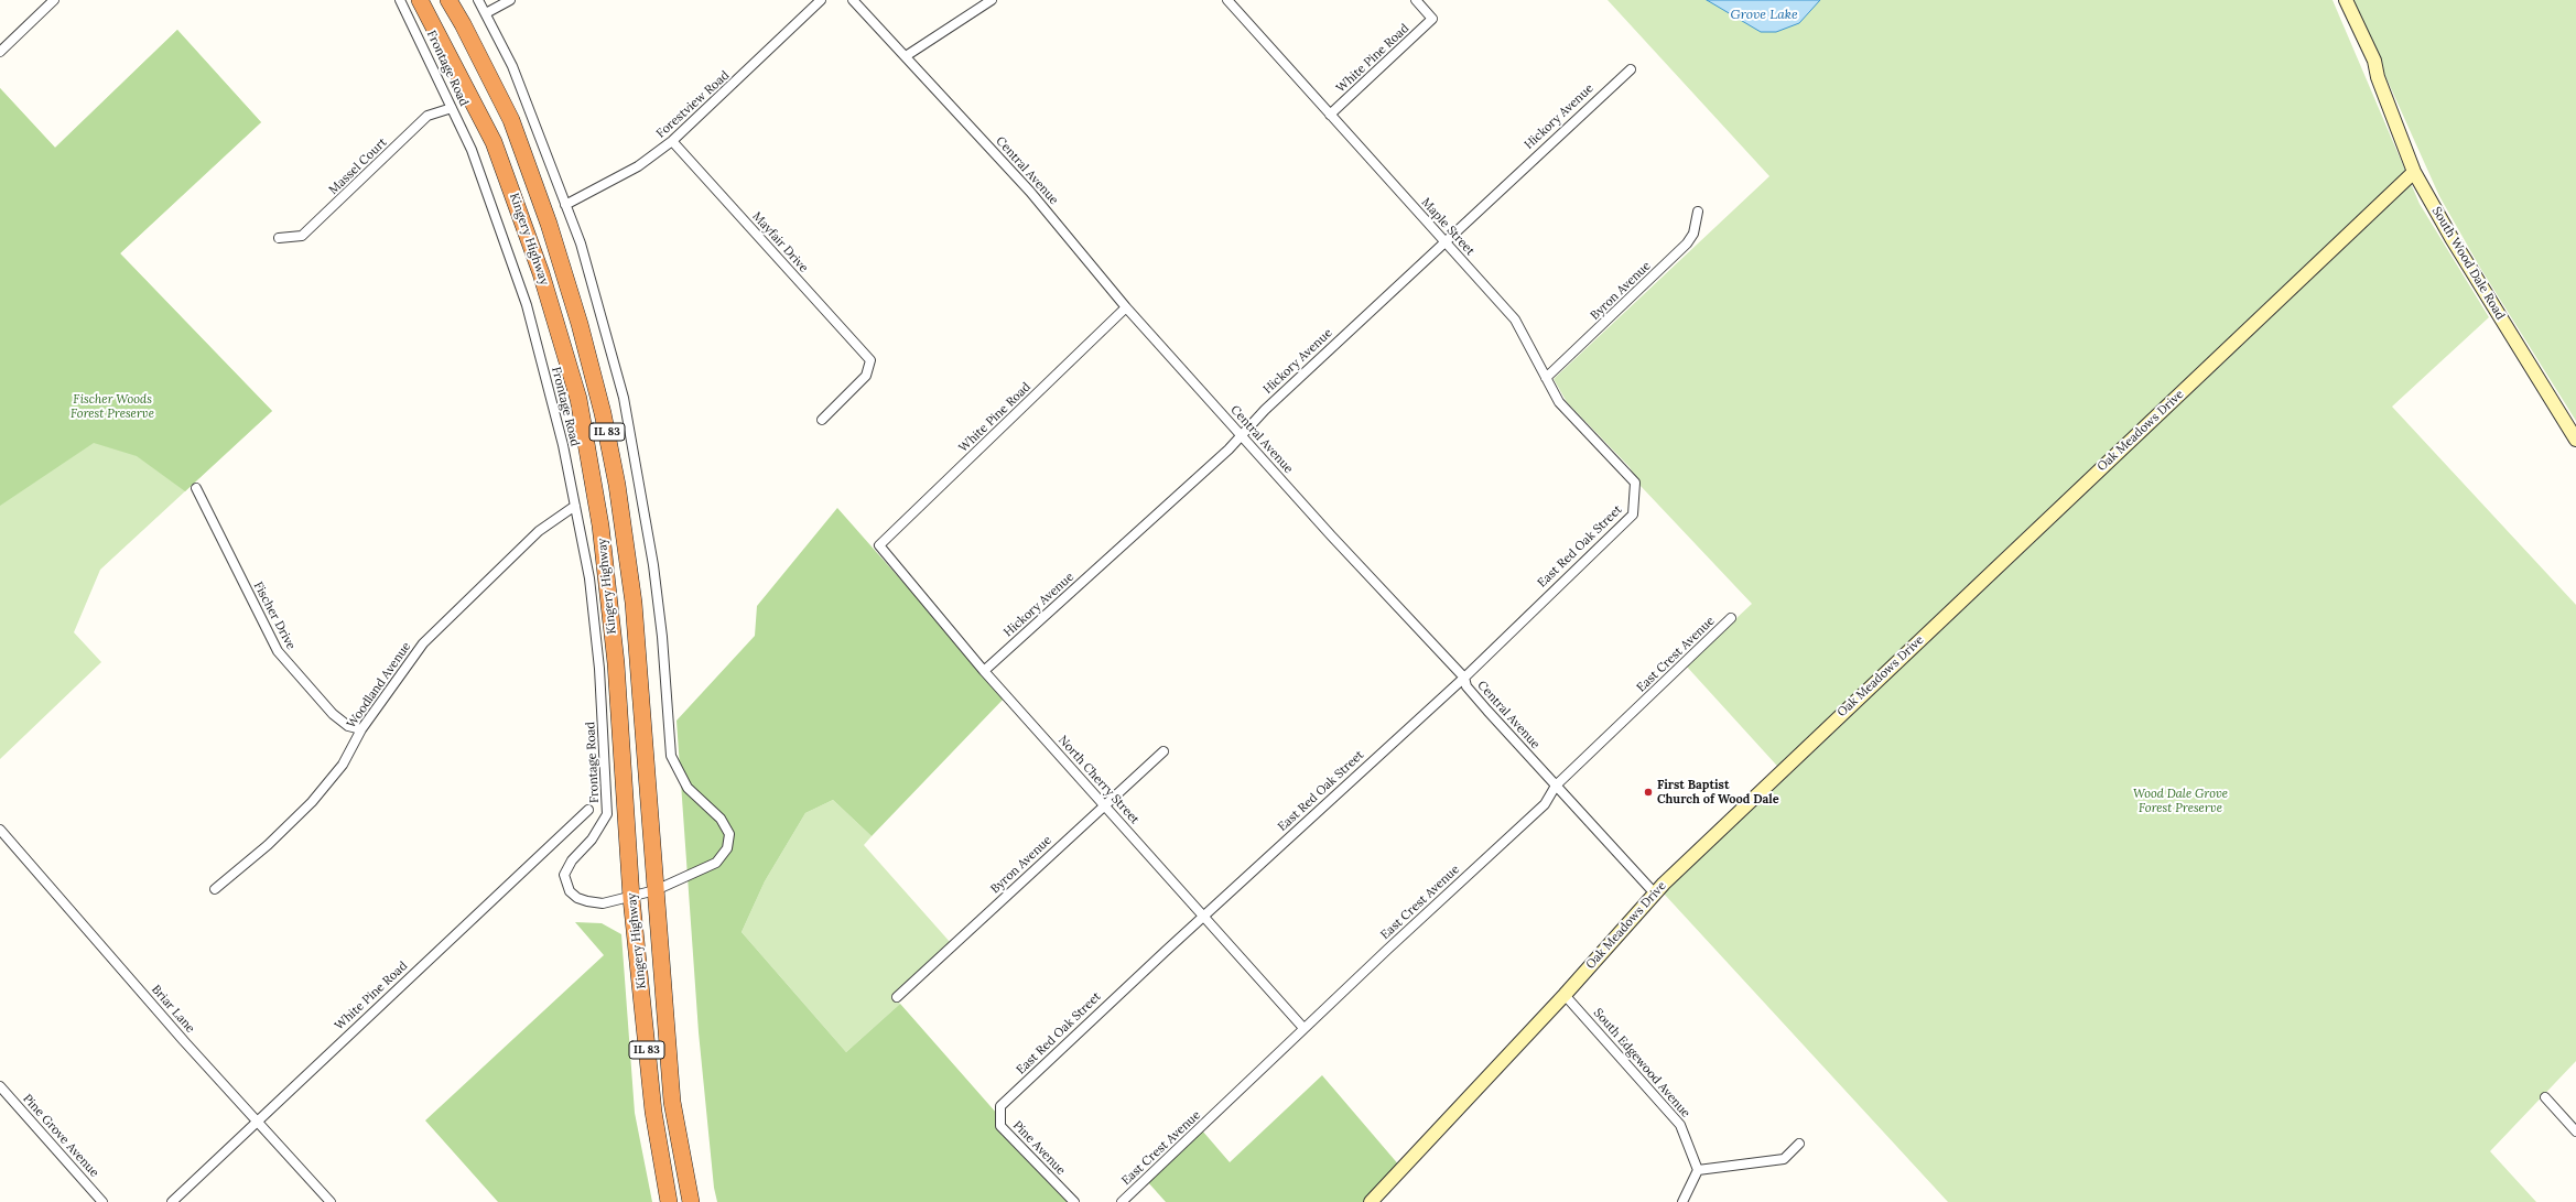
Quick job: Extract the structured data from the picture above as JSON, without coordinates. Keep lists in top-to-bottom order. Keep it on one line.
{"streets":{"highway":["Kingery Highway","IL 83"],"street":["White Pine Road","Frontage Road","Forestview Road","Hickory Avenue","Massel Court","Central Avenue","Maple Street","Mayfair Drive","South Wood Dale Road","Byron Avenue","Oak Meadows Drive","East Red Oak Street","Fischer Drive","East Crest Avenue","Woodland Avenue","North Cherry Street","Briar Lane","South Edgewood Avenue","Pine Grove Avenue","Pine Avenue"]},"crossings":[["White Pine Road","Central Avenue"],["White Pine Road","Maple Street"],["White Pine Road","North Cherry Street"],["White Pine Road","Briar Lane"],["Frontage Road","Forestview Road"],["Frontage Road","Massel Court"],["Frontage Road","Kingery Highway"],["Frontage Road","Woodland Avenue"],["Forestview Road","Mayfair Drive"],["Hickory Avenue","Central Avenue"],["Hickory Avenue","Maple Street"],["Hickory Avenue","North Cherry Street"],["Central Avenue","Oak Meadows Drive"],["Central Avenue","East Red Oak Street"],["Central Avenue","East Crest Avenue"],["Maple Street","Byron Avenue"],["Maple Street","East Red Oak Street"],["South Wood Dale Road","Oak Meadows Drive"],["Byron Avenue","North Cherry Street"],["Oak Meadows Drive","South Edgewood Avenue"],["East Red Oak Street","North Cherry Street"],["East Red Oak Street","Pine Avenue"],["Fischer Drive","Woodland Avenue"],["East Crest Avenue","North Cherry Street"]],"water":["Grove Lake"],"parks":["Fischer Woods Forest Preserve","Wood Dale Grove Forest Preserve"],"places":["First Baptist Church of Wood Dale"]}
